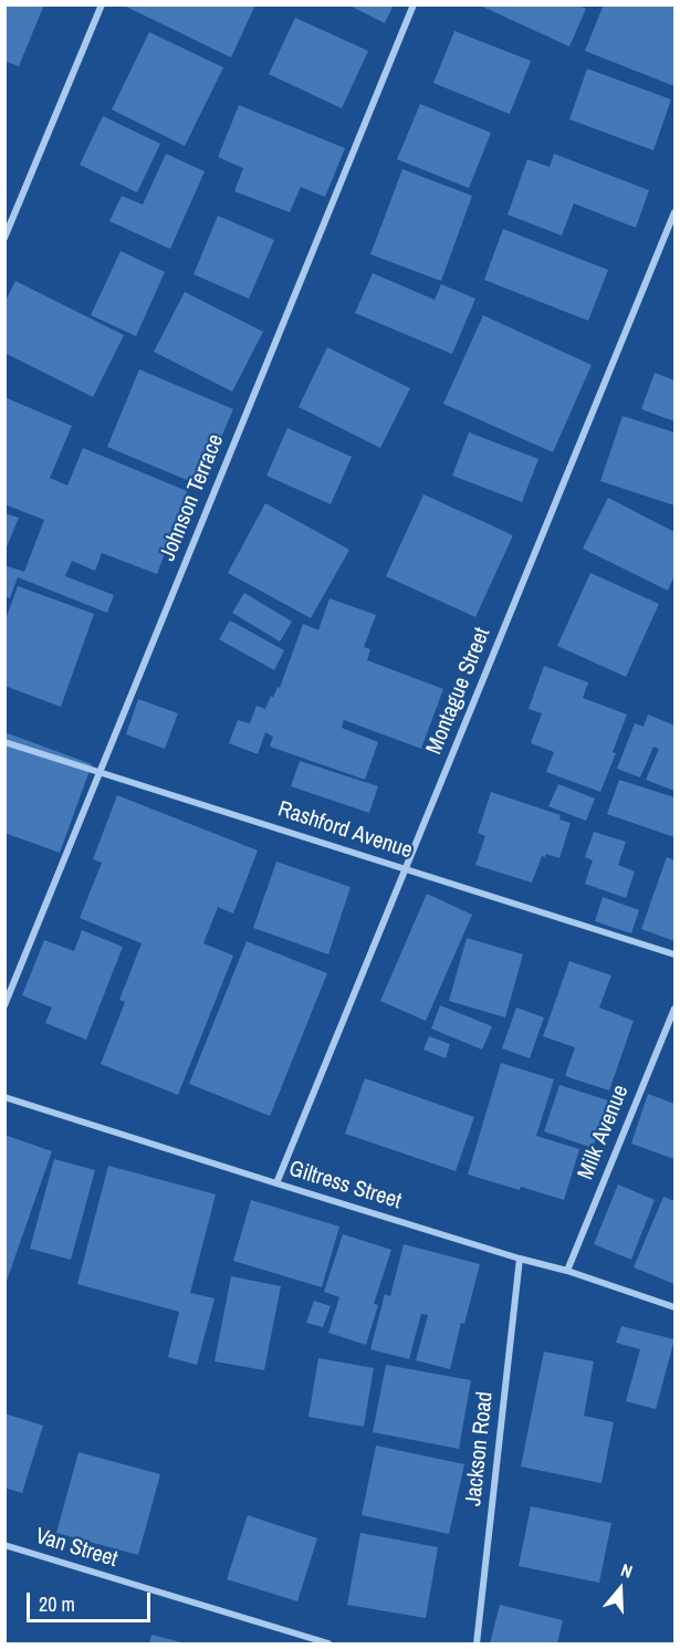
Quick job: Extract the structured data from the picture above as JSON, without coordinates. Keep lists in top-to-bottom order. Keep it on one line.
{"streets":{"street":["Johnson Terrace","Montague Street","Rashford Avenue","Milk Avenue","Giltress Street","Jackson Road","Van Street"]},"crossings":[["Johnson Terrace","Rashford Avenue"],["Montague Street","Rashford Avenue"],["Montague Street","Giltress Street"],["Milk Avenue","Giltress Street"],["Giltress Street","Jackson Road"]],"scale_bar":"20 m","north":"top"}
